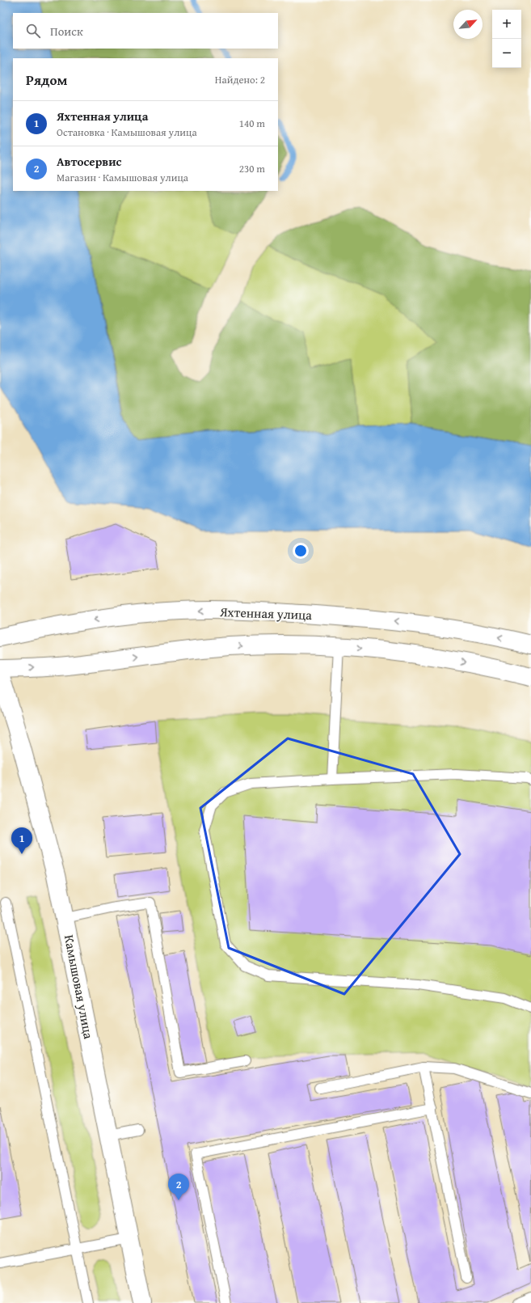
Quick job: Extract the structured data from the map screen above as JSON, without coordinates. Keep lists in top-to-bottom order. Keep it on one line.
{"streets":{"main road":["Яхтенная улица","Камышовая улица"]},"north":"top right","page":{"map_buttons":["+","−"],"search":"Поиск","heading":["Рядом","Найдено: 2"],"list":[{"mark":"1","name":"Яхтенная улица","note":"Остановка · Камышовая улица","value":"140 m"},{"mark":"2","name":"Автосервис","note":"Магазин · Камышовая улица","value":"230 m"}],"pins":["1","2"]}}
